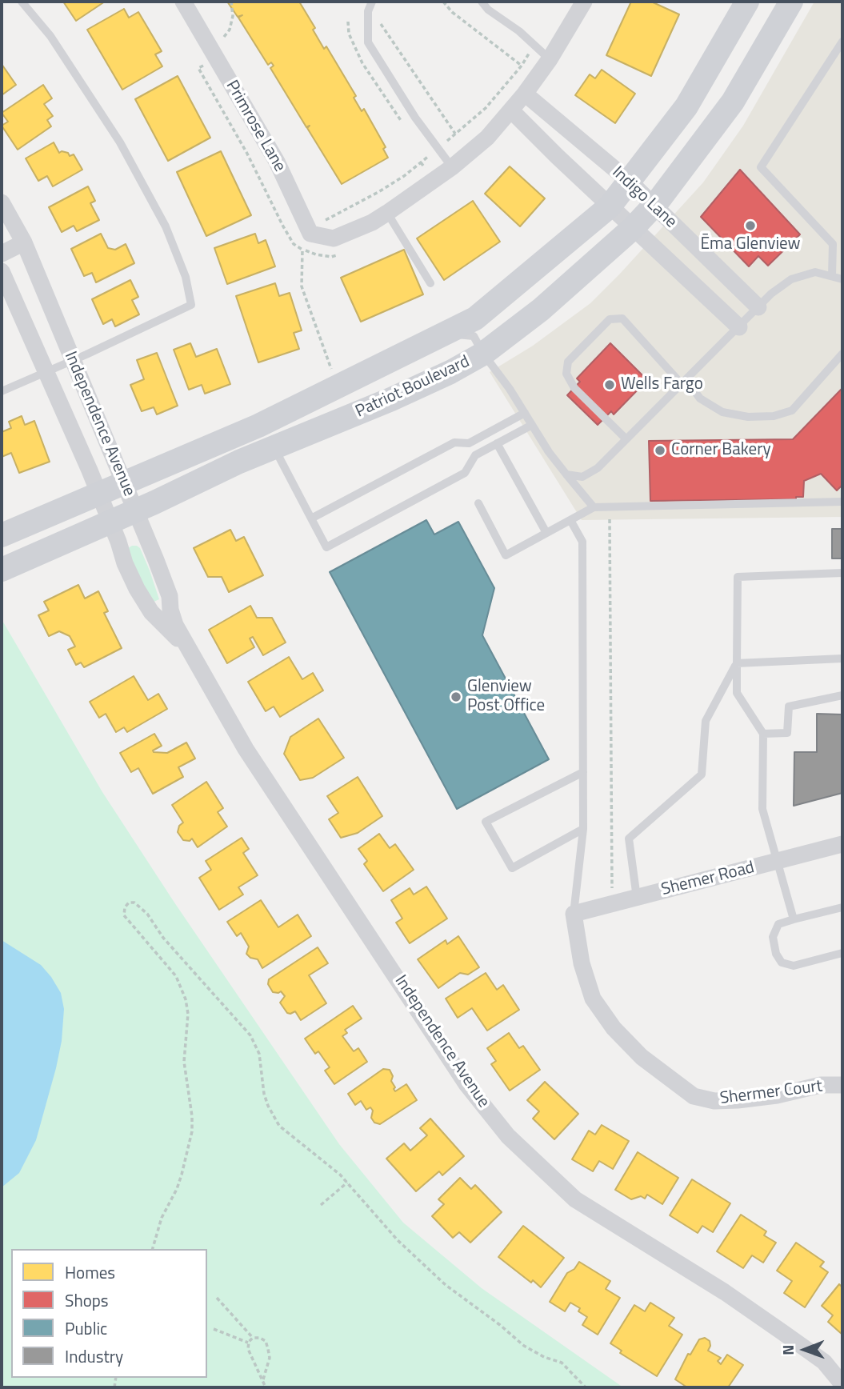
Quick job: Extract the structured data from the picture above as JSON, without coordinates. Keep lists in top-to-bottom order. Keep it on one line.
{"streets":{"main road":["Patriot Boulevard"],"street":["Primrose Lane","Indigo Lane","Independence Avenue","Shemer Road","Shermer Court"]},"crossings":[["Indigo Lane","Patriot Boulevard"],["Patriot Boulevard","Independence Avenue"],["Shemer Road","Shermer Court"]],"places":["Ēma Glenview","Wells Fargo","Corner Bakery","Glenview Post Office"],"legend":["Homes","Shops","Public","Industry"],"north":"left"}
